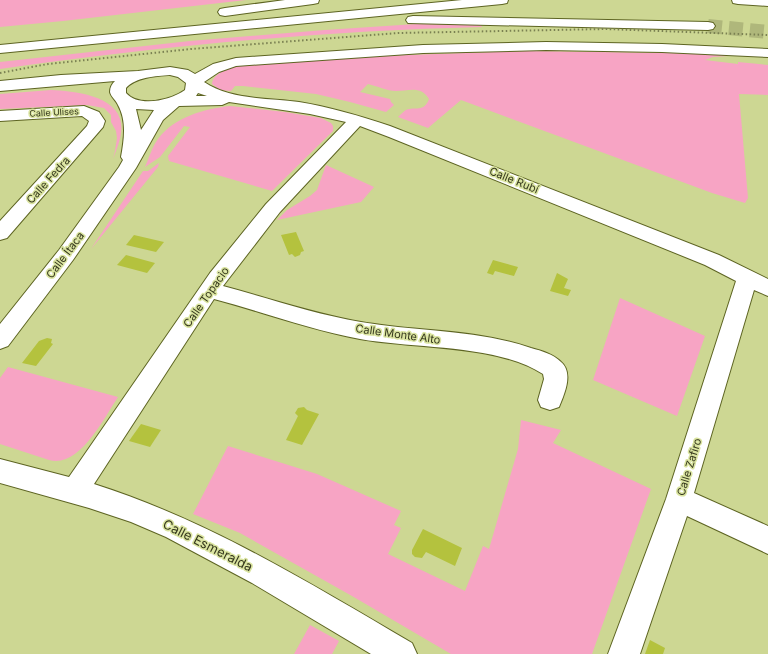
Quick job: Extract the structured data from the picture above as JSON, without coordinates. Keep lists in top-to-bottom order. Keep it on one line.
{"streets":{"street":["Calle Ulises","Calle Fedra","Calle Rubí","Calle Ítaca","Calle Topacio","Calle Monte Alto","Calle Zafiro","Calle Esmeralda"]},"crossings":[["Calle Ulises","Calle Fedra"],["Calle Rubí","Calle Ítaca"],["Calle Rubí","Calle Topacio"],["Calle Rubí","Calle Zafiro"],["Calle Topacio","Calle Monte Alto"],["Calle Topacio","Calle Esmeralda"]]}
